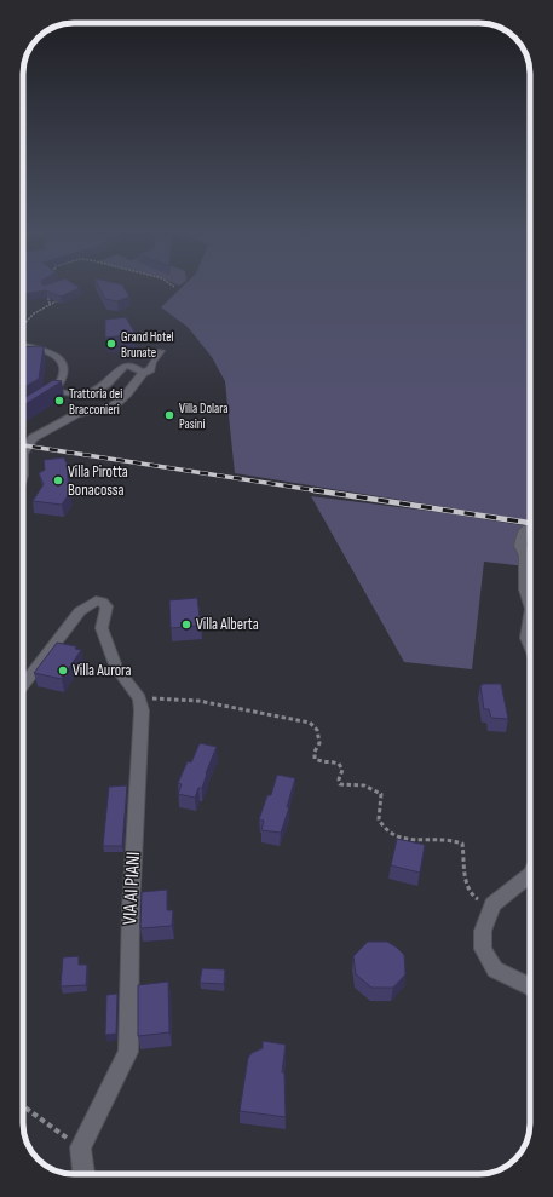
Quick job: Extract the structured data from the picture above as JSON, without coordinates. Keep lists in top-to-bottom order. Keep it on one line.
{"streets":{"street":["VIA AI PIANI"]},"places":["Grand Hotel Brunate","Trattoria dei Bracconieri","Villa Dolara Pasini","Villa Pirotta Bonacossa","Villa Alberta","Villa Aurora"]}
